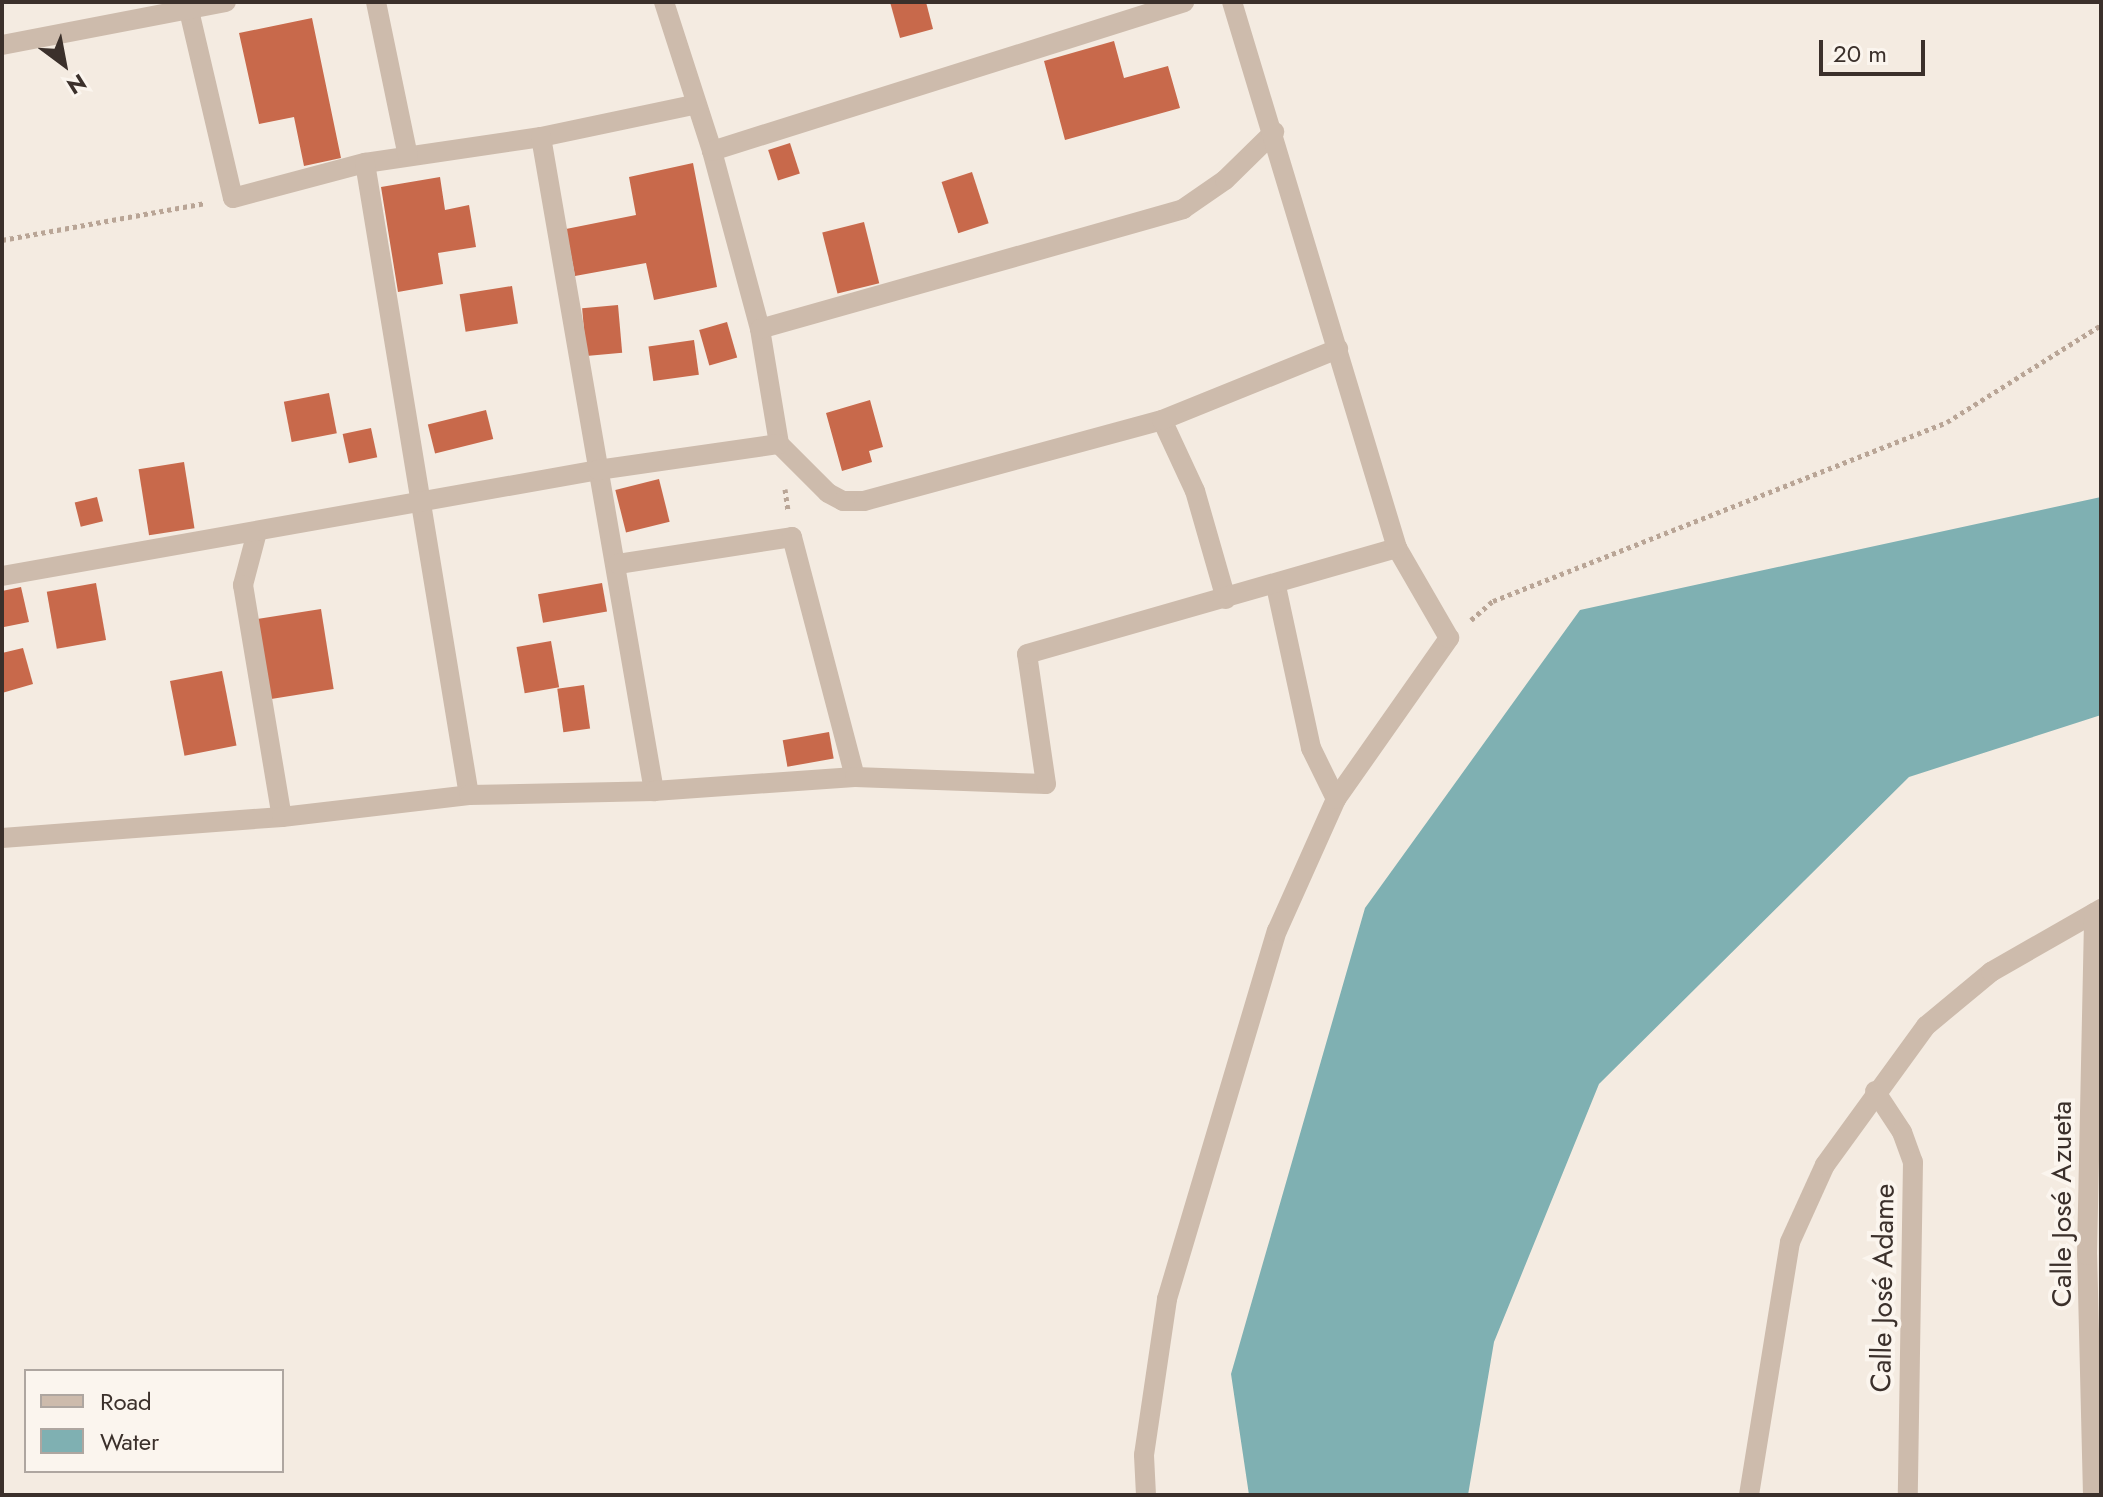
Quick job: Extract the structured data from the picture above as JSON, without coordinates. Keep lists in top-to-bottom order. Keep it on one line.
{"streets":{"street":["Calle José Azueta","Calle José Adame"]},"legend":["Road","Water"],"scale_bar":"20 m","north":"bottom right"}
